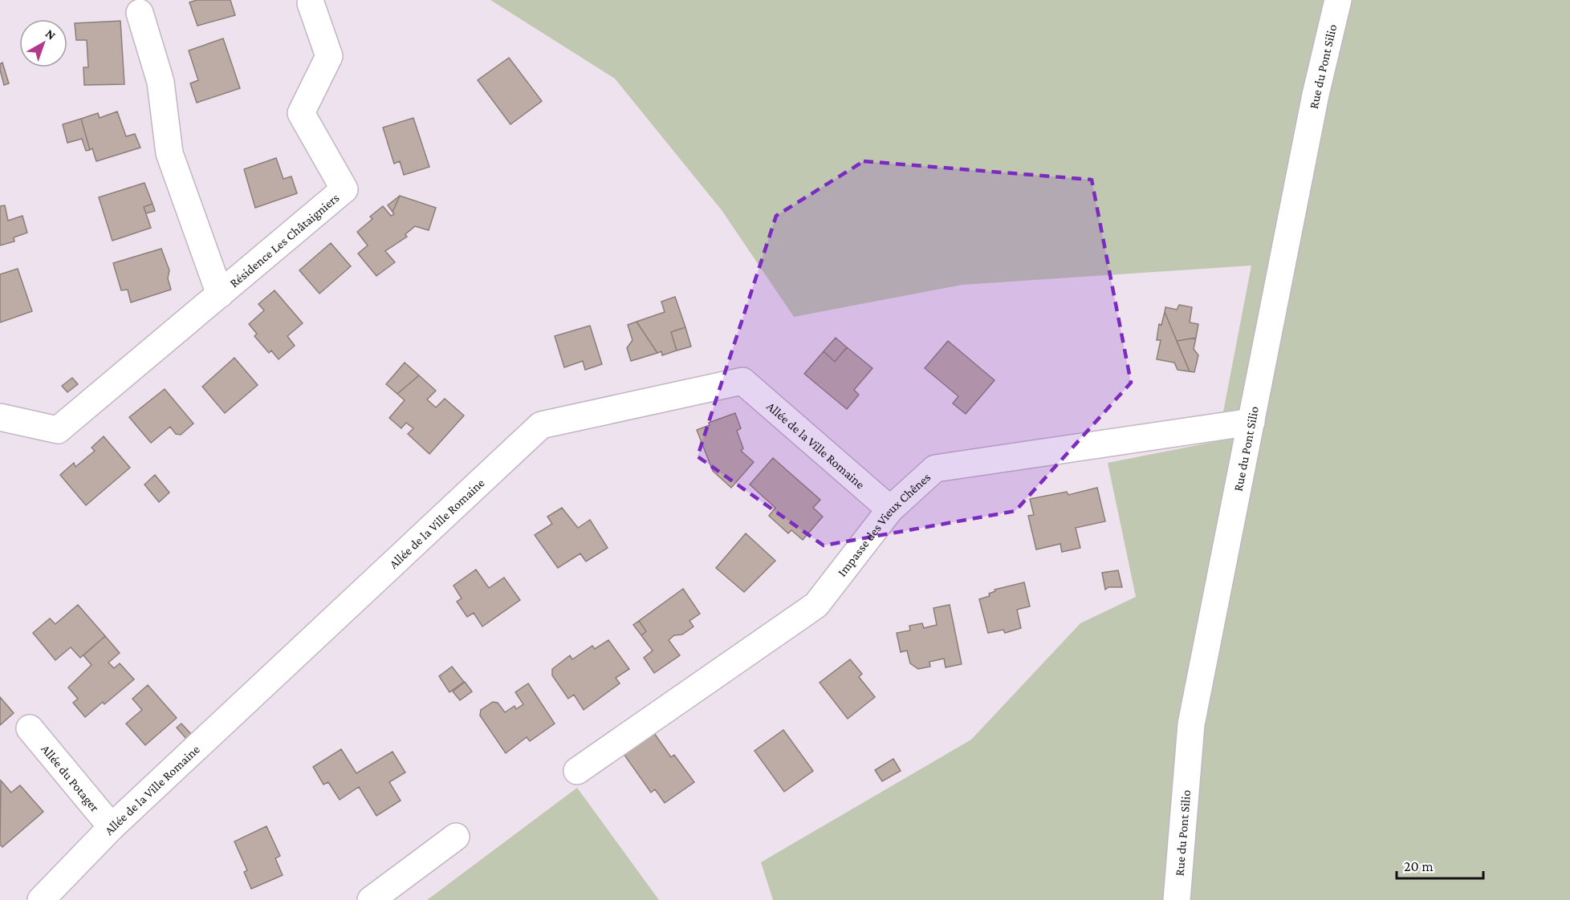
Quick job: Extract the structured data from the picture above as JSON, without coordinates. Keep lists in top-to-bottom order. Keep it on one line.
{"streets":{"street":["Rue du Pont Silio","Résidence Les Châtaigniers","Allée de la Ville Romaine","Impasse des Vieux Chênes","Allée du Potager"]},"crossings":[["Rue du Pont Silio","Impasse des Vieux Chênes"],["Allée de la Ville Romaine","Impasse des Vieux Chênes"],["Allée de la Ville Romaine","Allée du Potager"]],"scale_bar":"20 m","north":"top right"}
